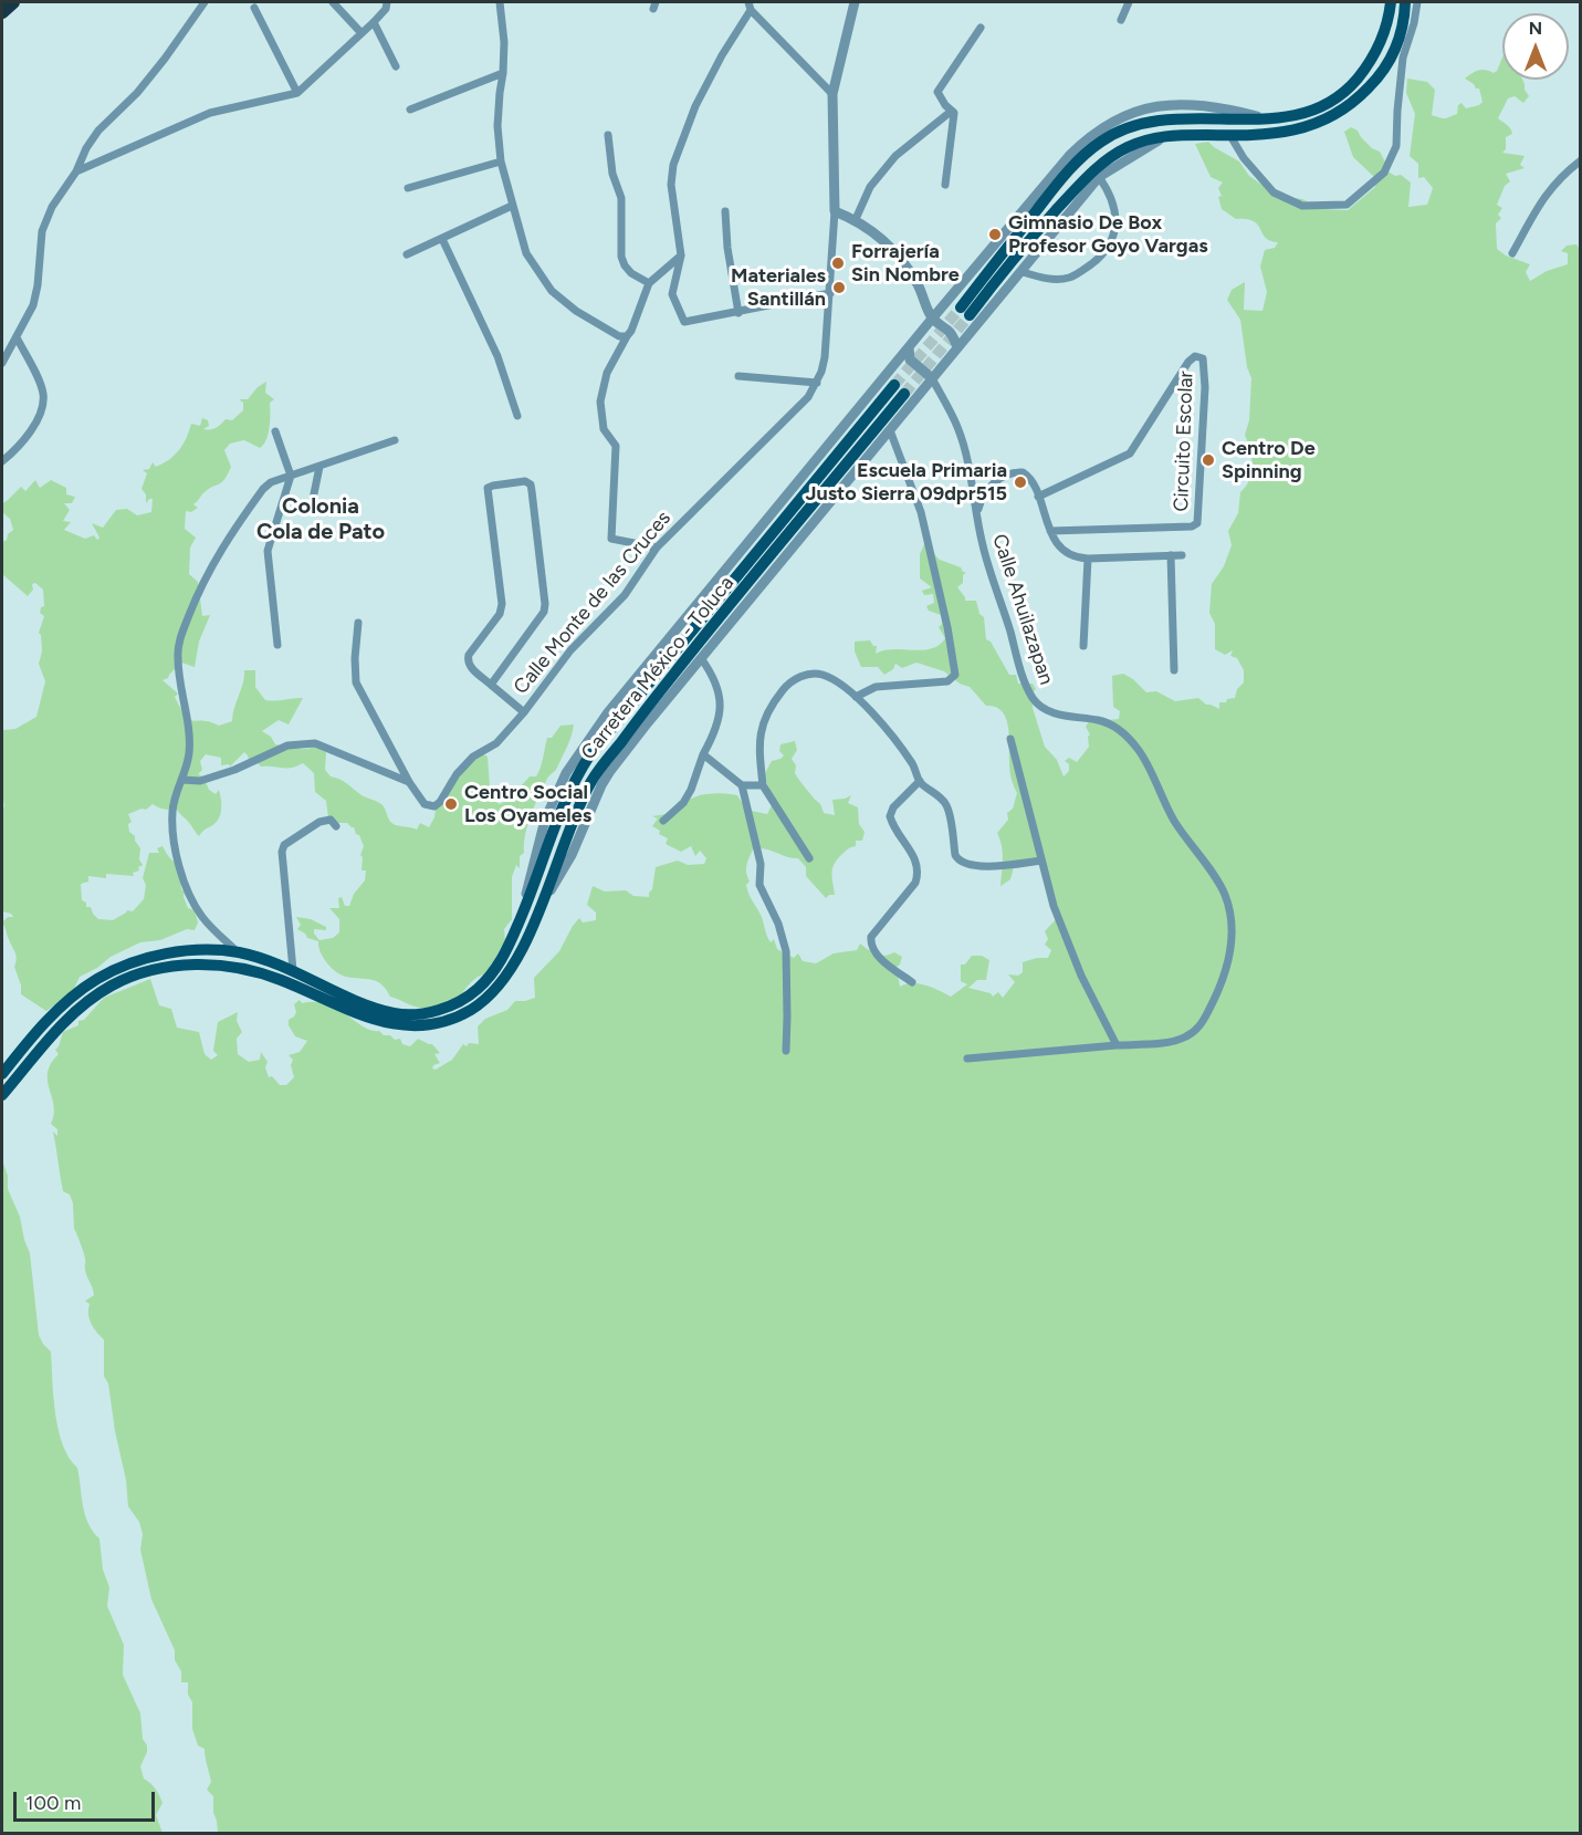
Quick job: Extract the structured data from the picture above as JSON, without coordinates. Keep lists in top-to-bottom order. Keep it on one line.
{"streets":{"main road":["Carretera México - Toluca"],"street":["Circuito Escolar","Calle Monte de las Cruces","Calle Ahuilazapan"]},"districts":["Colonia Cola de Pato"],"places":["Gimnasio De Box Profesor Goyo Vargas","Forrajería Sin Nombre","Materiales Santillán","Centro De Spinning","Escuela Primaria Justo Sierra 09dpr515","Centro Social Los Oyameles"],"scale_bar":"100 m","north":"top"}
